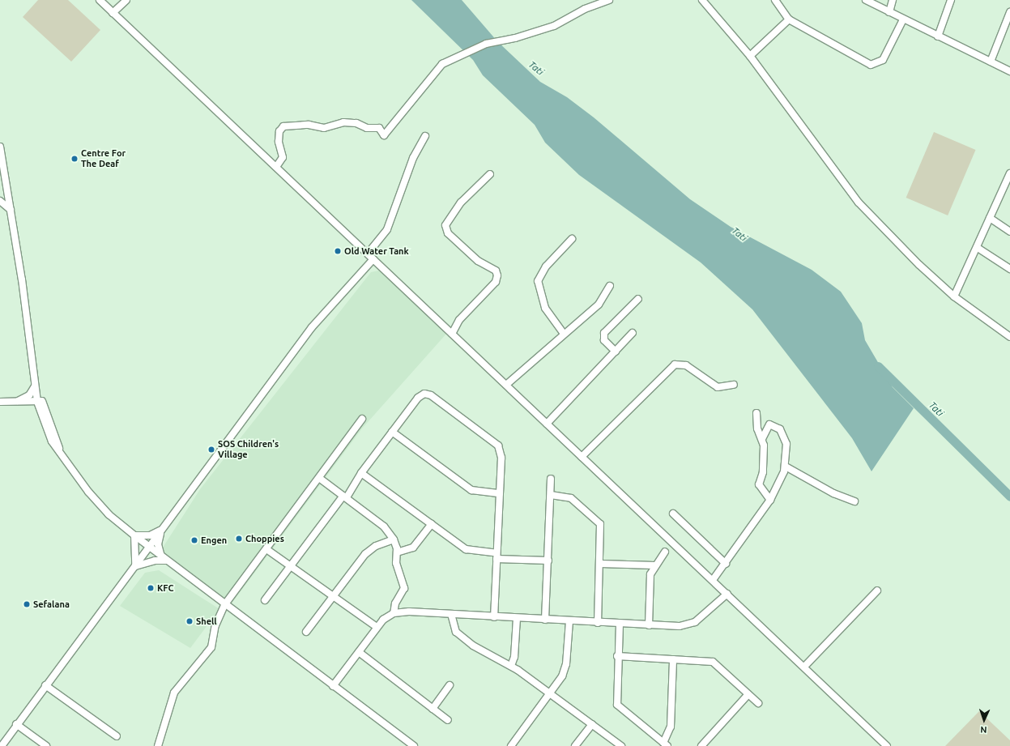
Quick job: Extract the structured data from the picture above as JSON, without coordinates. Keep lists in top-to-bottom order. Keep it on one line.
{"water":["Tati"],"places":["Centre For The Deaf","Old Water Tank","SOS Children's Village","Choppies","Engen","KFC","Sefalana","Shell"],"north":"bottom"}
